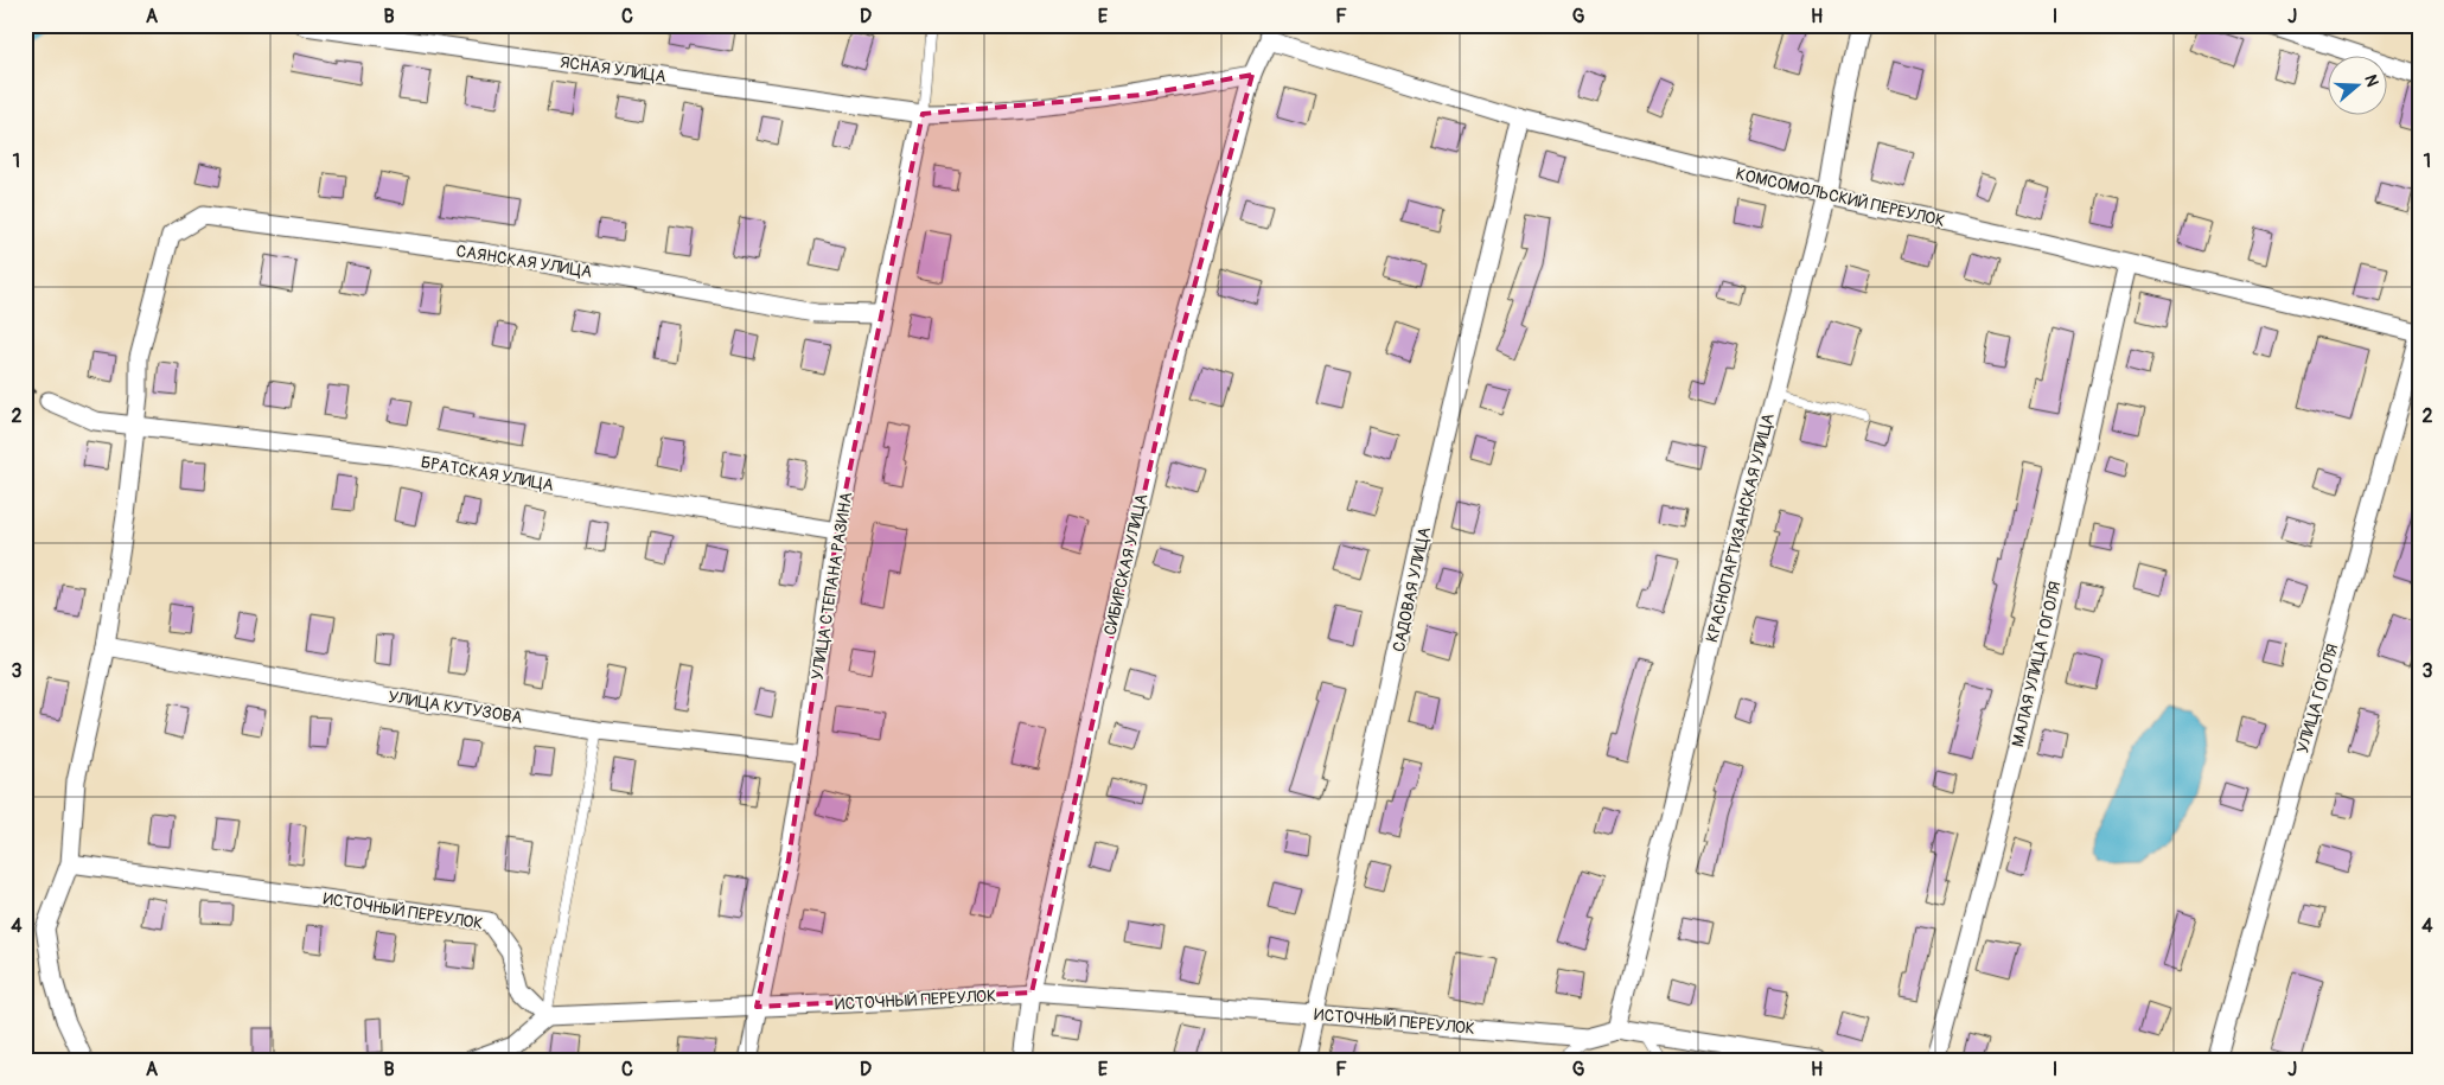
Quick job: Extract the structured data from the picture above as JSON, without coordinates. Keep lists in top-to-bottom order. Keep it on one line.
{"streets":{"street":["ЯСНАЯ УЛИЦА","КОМСОМОЛЬСКИЙ ПЕРЕУЛОК","САЯНСКАЯ УЛИЦА","БРАТСКАЯ УЛИЦА","КРАСНОПАРТИЗАНСКАЯ УЛИЦА","СИБИРСКАЯ УЛИЦА","УЛИЦА СТЕПАНА РАЗИНА","САДОВАЯ УЛИЦА","МАЛАЯ УЛИЦА ГОГОЛЯ","УЛИЦА ГОГОЛЯ","УЛИЦА КУТУЗОВА","ИСТОЧНЫЙ ПЕРЕУЛОК"]},"crossings":[["ЯСНАЯ УЛИЦА","СИБИРСКАЯ УЛИЦА"],["ЯСНАЯ УЛИЦА","УЛИЦА СТЕПАНА РАЗИНА"],["КОМСОМОЛЬСКИЙ ПЕРЕУЛОК","КРАСНОПАРТИЗАНСКАЯ УЛИЦА"],["КОМСОМОЛЬСКИЙ ПЕРЕУЛОК","СИБИРСКАЯ УЛИЦА"],["КОМСОМОЛЬСКИЙ ПЕРЕУЛОК","САДОВАЯ УЛИЦА"],["КОМСОМОЛЬСКИЙ ПЕРЕУЛОК","МАЛАЯ УЛИЦА ГОГОЛЯ"],["КОМСОМОЛЬСКИЙ ПЕРЕУЛОК","УЛИЦА ГОГОЛЯ"],["САЯНСКАЯ УЛИЦА","БРАТСКАЯ УЛИЦА"],["САЯНСКАЯ УЛИЦА","УЛИЦА СТЕПАНА РАЗИНА"],["БРАТСКАЯ УЛИЦА","УЛИЦА СТЕПАНА РАЗИНА"],["КРАСНОПАРТИЗАНСКАЯ УЛИЦА","ИСТОЧНЫЙ ПЕРЕУЛОК"],["СИБИРСКАЯ УЛИЦА","ИСТОЧНЫЙ ПЕРЕУЛОК"],["УЛИЦА СТЕПАНА РАЗИНА","УЛИЦА КУТУЗОВА"],["УЛИЦА СТЕПАНА РАЗИНА","ИСТОЧНЫЙ ПЕРЕУЛОК"],["САДОВАЯ УЛИЦА","ИСТОЧНЫЙ ПЕРЕУЛОК"]],"north":"right","grid":{"columns":["A","B","C","D","E","F","G","H","I","J"],"rows":["1","2","3","4"]}}
